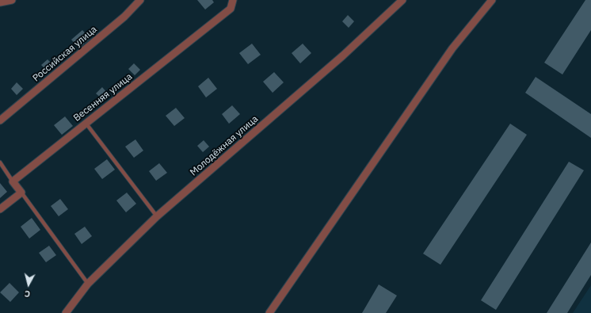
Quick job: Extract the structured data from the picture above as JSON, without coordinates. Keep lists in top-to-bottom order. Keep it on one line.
{"streets":{"street":["Российская улица","Весенняя улица","Молодёжная улица"]},"north":"bottom"}
